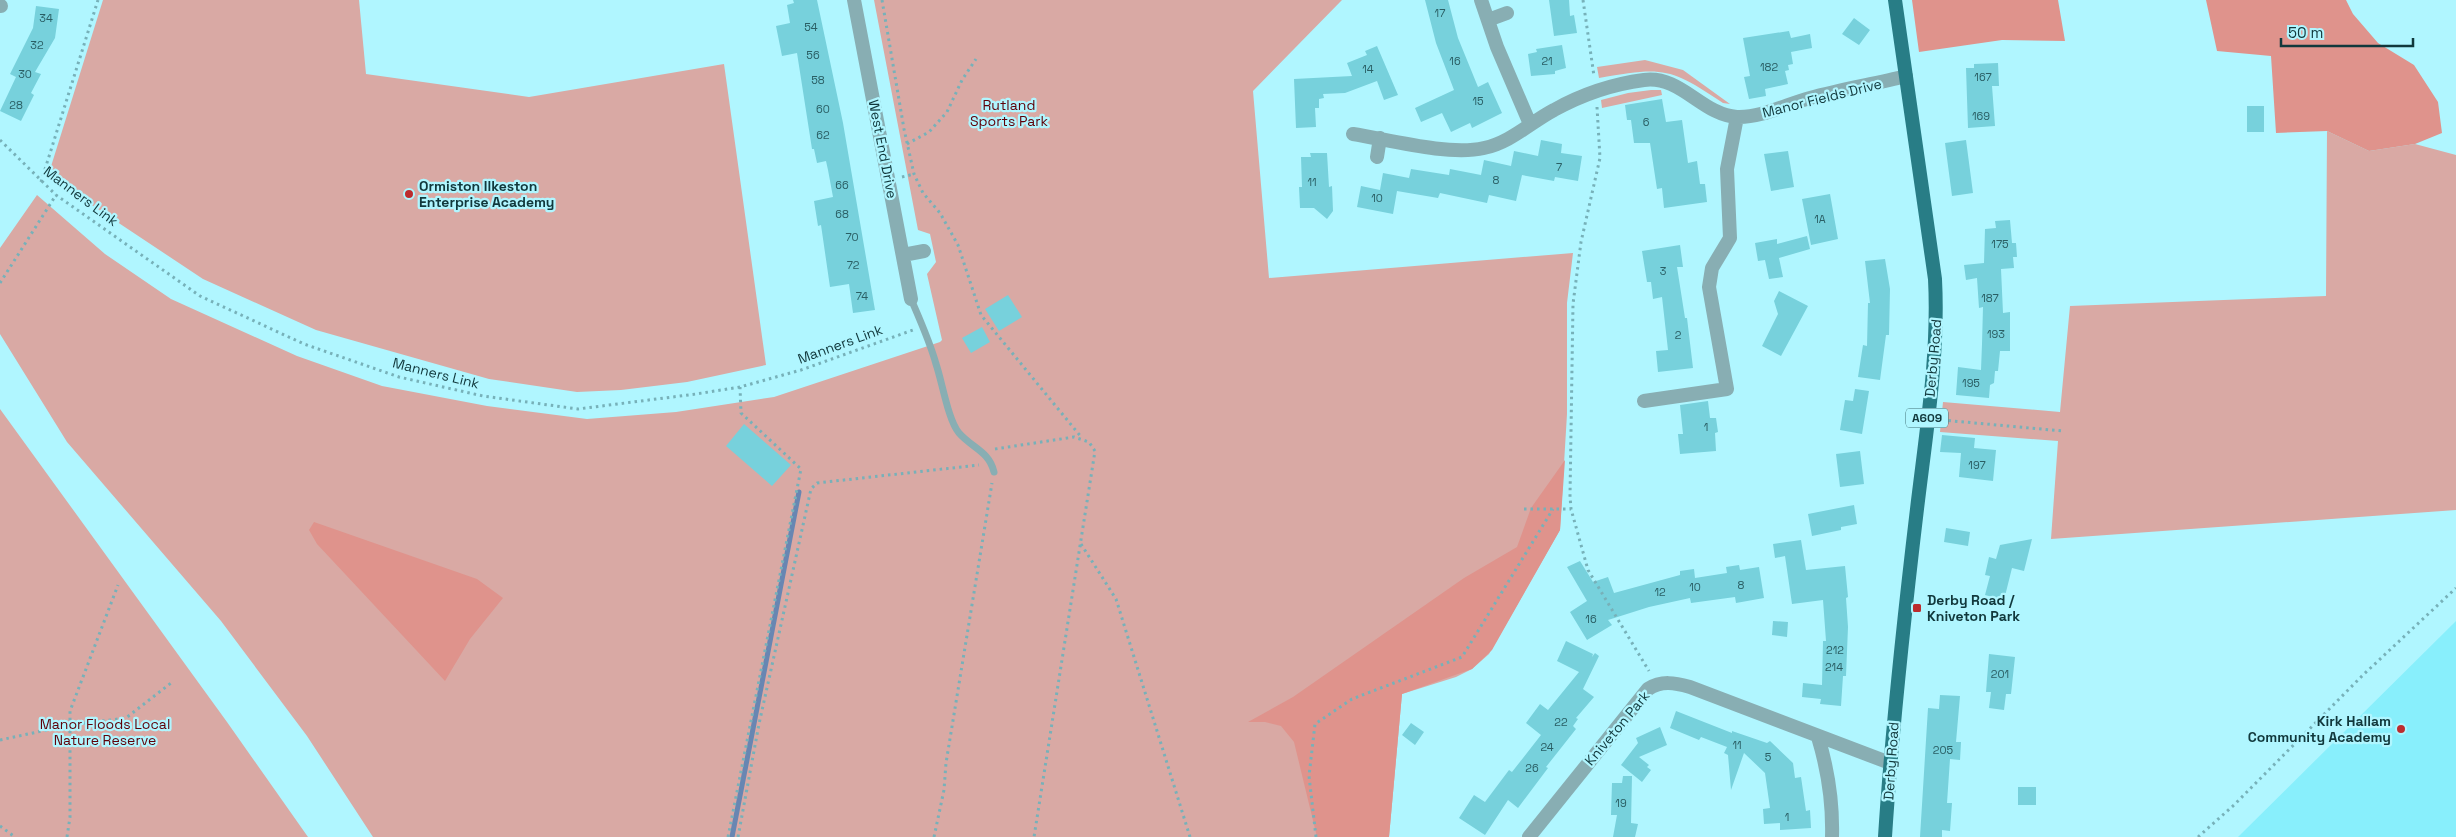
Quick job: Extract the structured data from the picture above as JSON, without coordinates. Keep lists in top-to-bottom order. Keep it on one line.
{"streets":{"main road":["Derby Road","A609"],"street":["Manor Fields Drive","West End Drive","Kniveton Park"],"path":["Manners Link"]},"crossings":[["Manor Fields Drive","Derby Road"],["Derby Road","Kniveton Park"]],"parks":["Rutland Sports Park","Manor Floods Local Nature Reserve"],"places":{"other":["Ormiston Ilkeston Enterprise Academy","Kirk Hallam Community Academy"],"transit":["Derby Road / Kniveton Park"]},"house_numbers":["17","34","54","32","56","16","21","182","14","30","167","58","15","28","60","169","6","62","7","8","11","66","10","68","1A","70","175","72","3","74","187","193","2","195","1","197","8","10","12","16","212","214","201","22","11","24","205","5","26","19","1"],"scale_bar":"50 m"}
